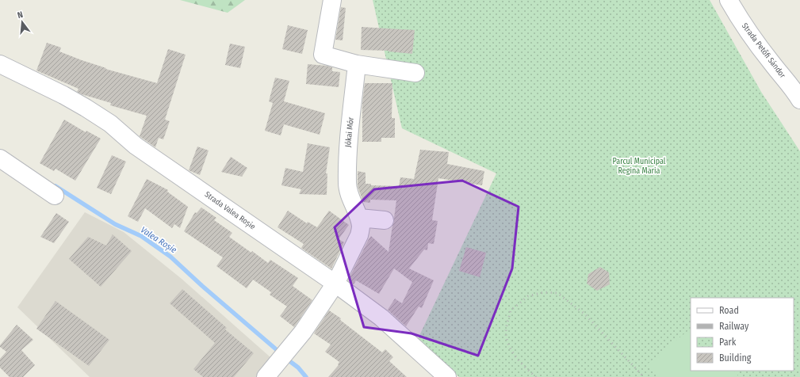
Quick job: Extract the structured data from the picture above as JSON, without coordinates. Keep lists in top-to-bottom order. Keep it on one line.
{"streets":{"street":["Strada Petőfi Sándor","Jókai Mór","Strada Valea Roșie"]},"crossings":[["Jókai Mór","Strada Valea Roșie"]],"water":["Valea Roșie"],"parks":["Parcul Municipal Regina Maria"],"legend":["Road","Railway","Park","Building"],"north":"top"}
